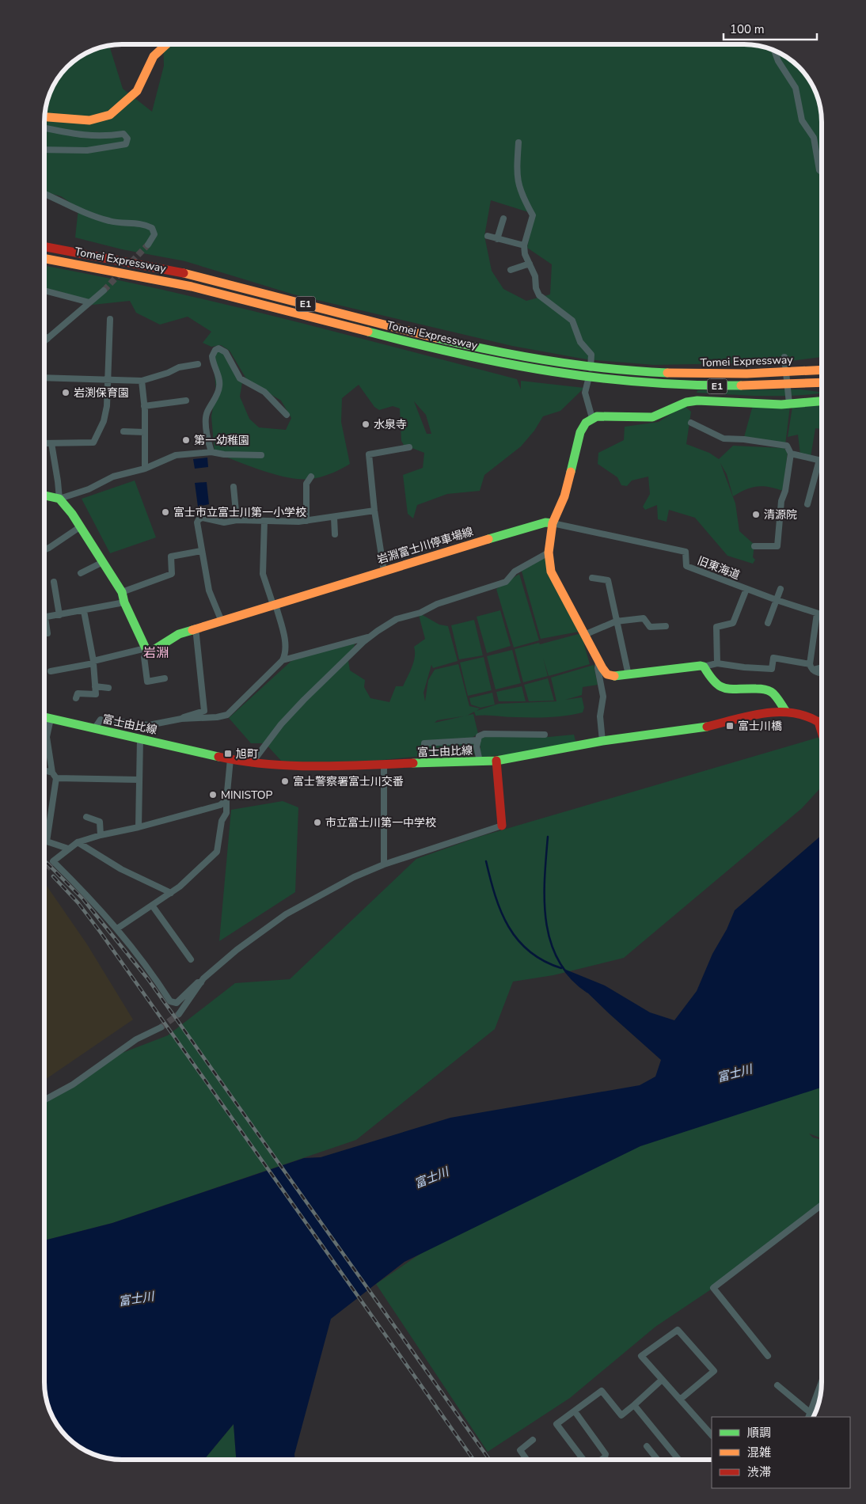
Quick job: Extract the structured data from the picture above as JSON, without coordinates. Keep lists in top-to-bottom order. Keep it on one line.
{"streets":{"main road":["Tomei Expressway","E1","岩淵富士川停車場線","富士由比線"],"street":["旧東海道"]},"crossings":[["岩淵富士川停車場線","旧東海道"]],"districts":["岩淵"],"water":["富士川"],"places":{"other":["岩渕保育園","水泉寺","第一幼稚園","富士市立富士川第一小学校","清源院","富士警察署富士川交番","MINISTOP","市立富士川第一中学校"],"transit":["富士川橋","旭町"]},"legend":["順調","混雑","渋滞"],"scale_bar":"100 m"}
